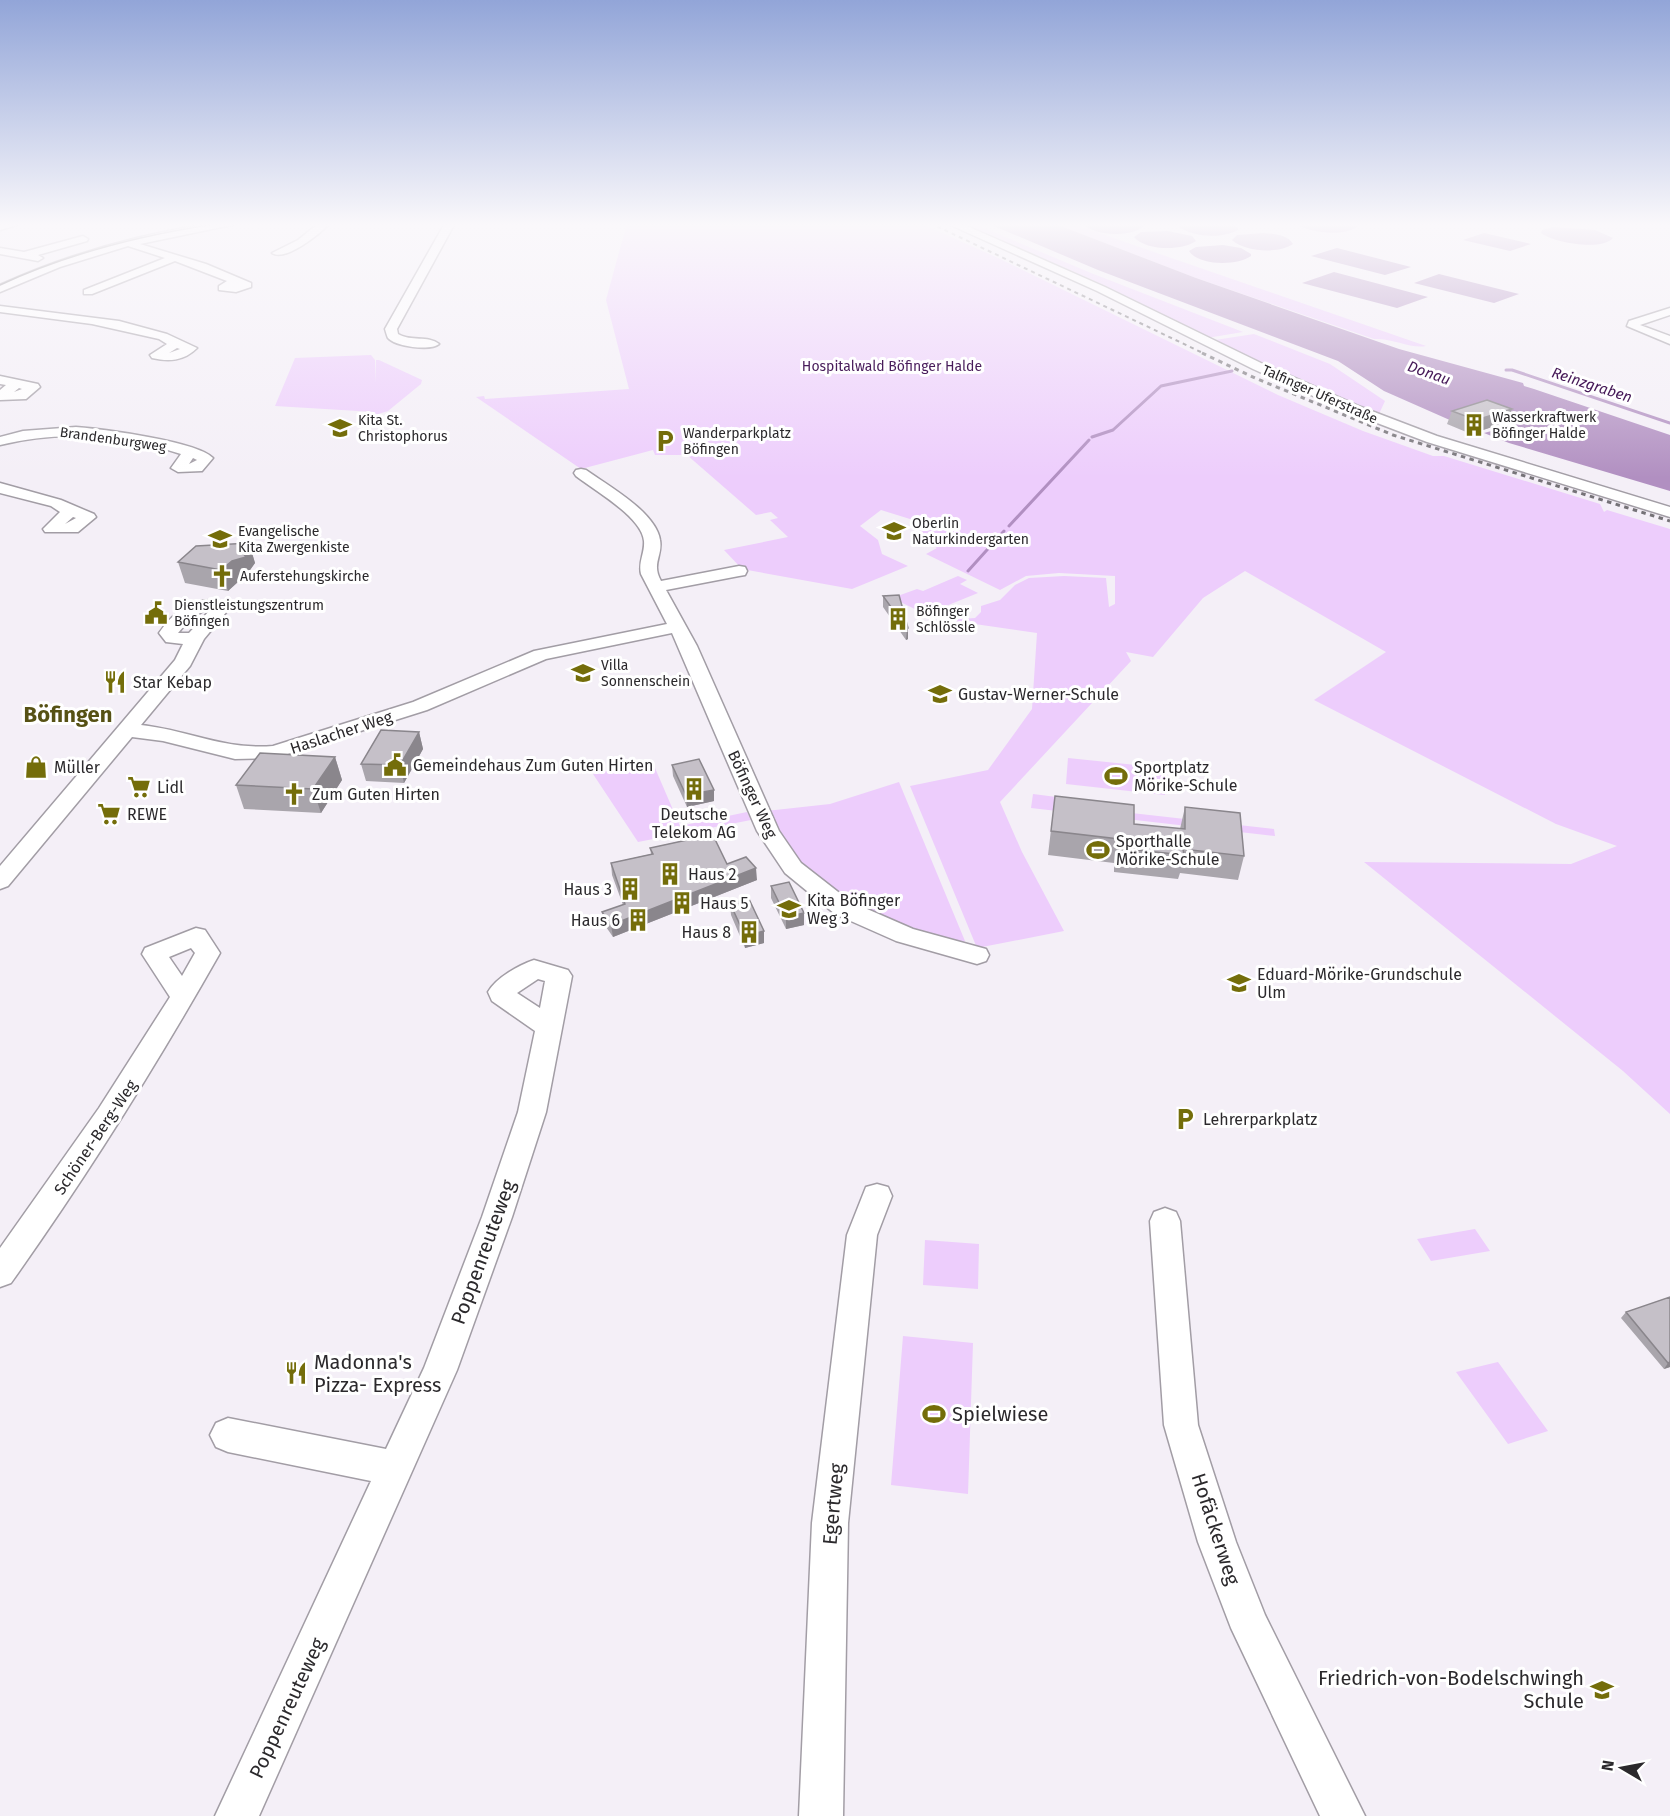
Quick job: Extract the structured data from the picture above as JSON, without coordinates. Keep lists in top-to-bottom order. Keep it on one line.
{"streets":{"street":["Talfinger Uferstraße","Brandenburgweg","Haslacher Weg","Böfinger Weg","Schöner-Berg-Weg","Poppenreuteweg","Egertweg","Hofäckerweg"]},"crossings":[["Haslacher Weg","Böfinger Weg"]],"districts":["Böfingen"],"water":["Donau","Reinzgraben"],"parks":["Hospitalwald Böfinger Halde"],"places":{"building":["Wasserkraftwerk Böfinger Halde","Böfinger Schlössle","Deutsche Telekom AG","Haus 2","Haus 3","Haus 5","Haus 6","Haus 8"],"school or university":["Kita St. Christophorus","Oberlin Naturkindergarten","Evangelische Kita Zwergenkiste","Villa Sonnenschein","Gustav-Werner-Schule","Kita Böfinger Weg 3","Eduard-Mörike-Grundschule Ulm","Friedrich-von-Bodelschwingh Schule"],"parking":["Wanderparkplatz Böfingen","Lehrerparkplatz"],"church":["Auferstehungskirche","Zum Guten Hirten"],"public building":["Dienstleistungszentrum Böfingen","Gemeindehaus Zum Guten Hirten"],"restaurant":["Star Kebap","Madonna's Pizza- Express"],"shop":["Müller"],"sports":["Sportplatz Mörike-Schule","Sporthalle Mörike-Schule","Spielwiese"],"supermarket":["Lidl","REWE"]},"north":"left"}
